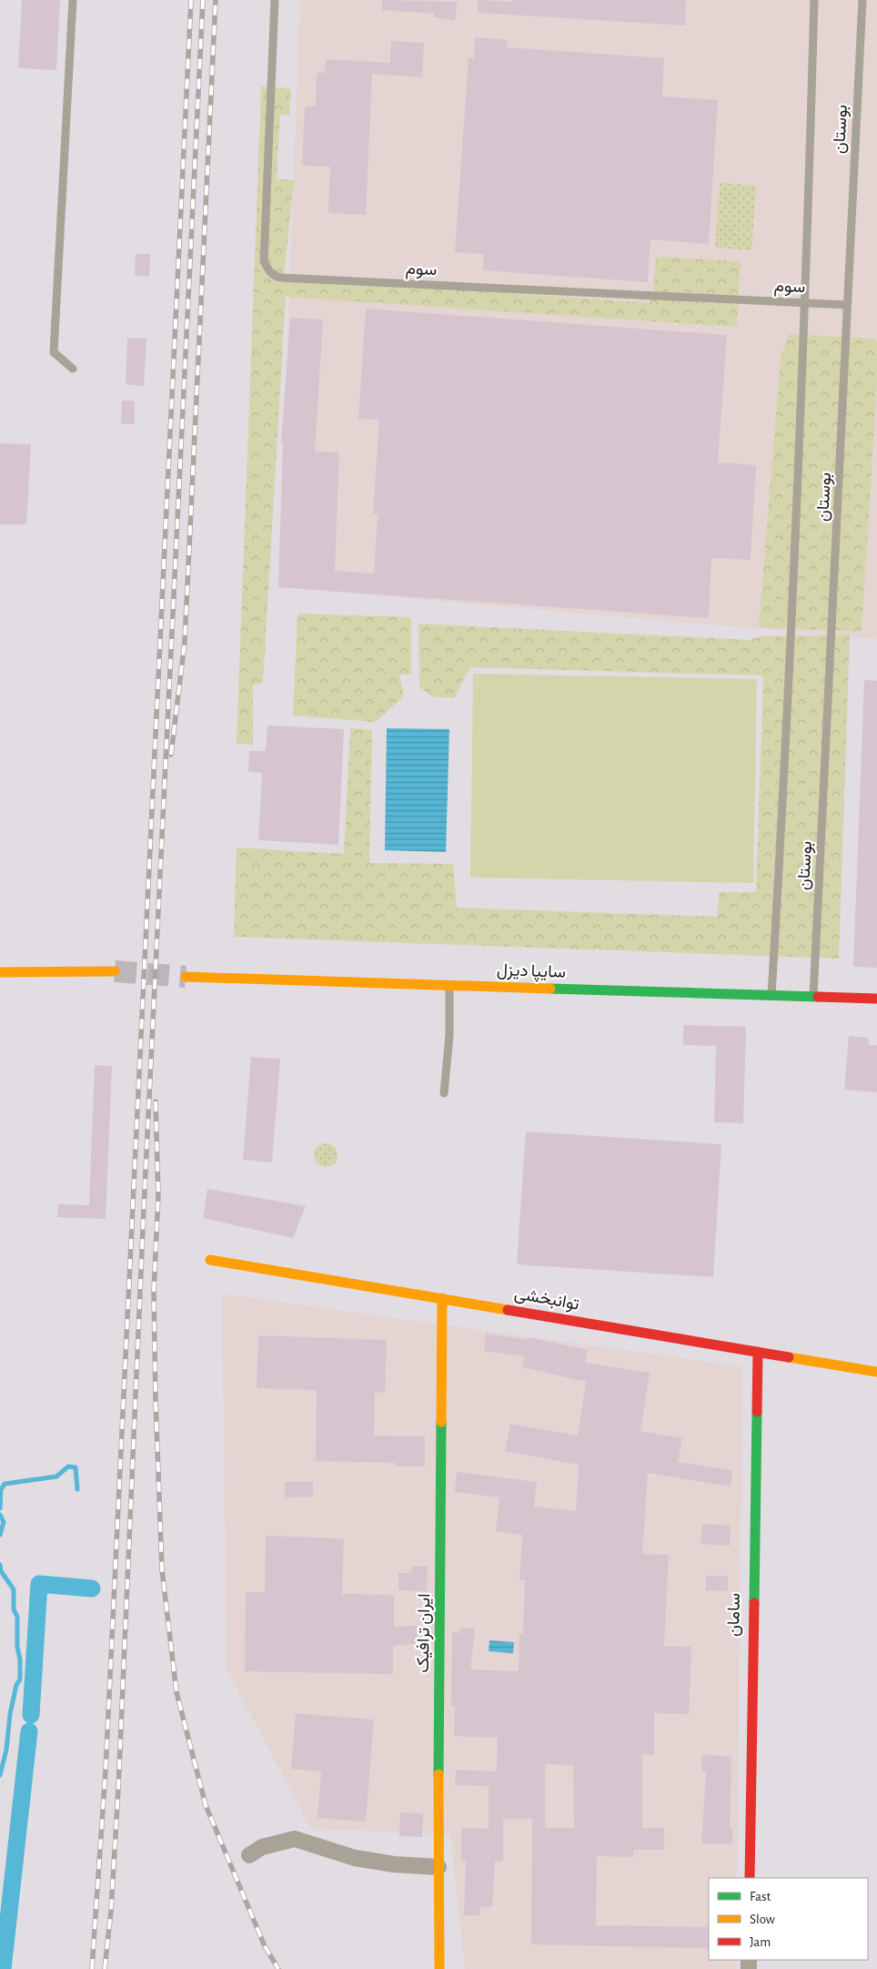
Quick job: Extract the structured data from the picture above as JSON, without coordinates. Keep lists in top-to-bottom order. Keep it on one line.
{"streets":{"street":["سایپا دیزل","توانبخشی","سامان","ایران ترافیک"],"lane":["بوستان","سوم"]},"crossings":[["بوستان","سوم"],["بوستان","سایپا دیزل"],["توانبخشی","سامان"],["توانبخشی","ایران ترافیک"]],"legend":["Fast","Slow","Jam"]}
